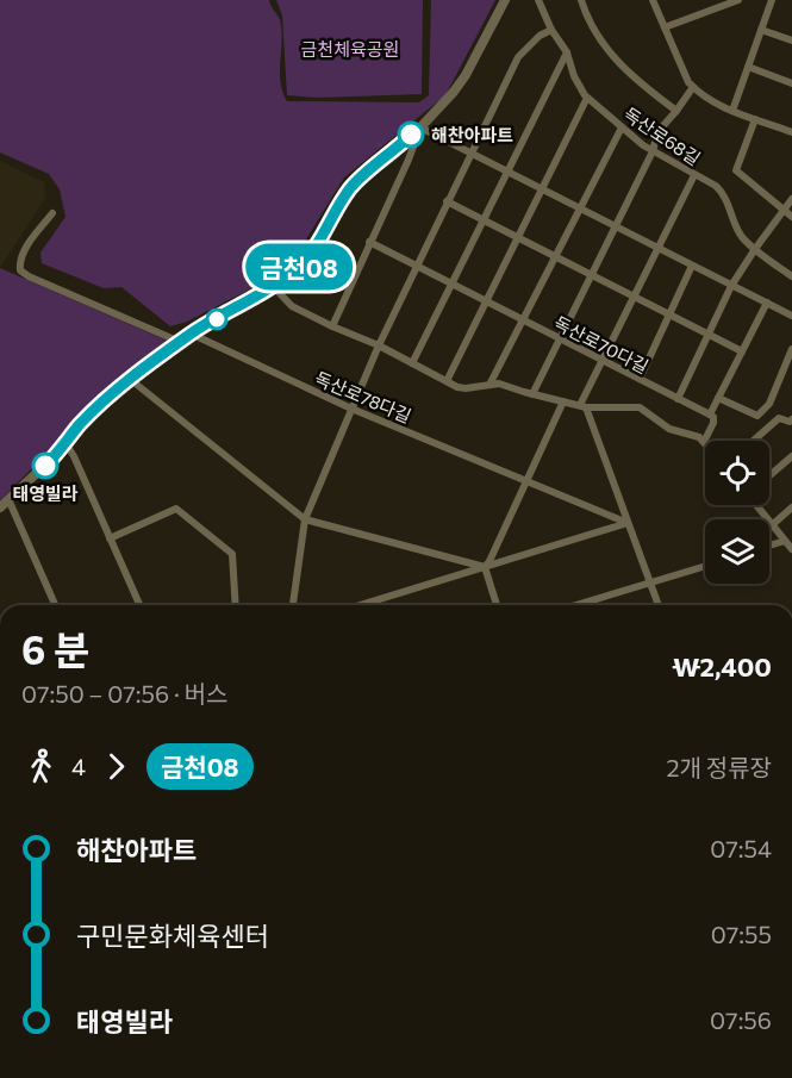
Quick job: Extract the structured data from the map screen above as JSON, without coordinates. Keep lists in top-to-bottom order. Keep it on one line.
{"streets":{"street":["독산로68길","독산로70다길","독산로78다길"]},"parks":["금천체육공원"],"places":["해찬아파트","태영빌라"],"lines":["bus line 금천08"],"page":{"on_map":"금천08","heading":["6 분","07:50 – 07:56 · 버스","₩2,400"],"legs":["4","금천08","2개 정류장"],"list":[{"name":"해찬아파트","value":"07:54"},{"name":"구민문화체육센터","value":"07:55"},{"name":"태영빌라","value":"07:56"}]}}
